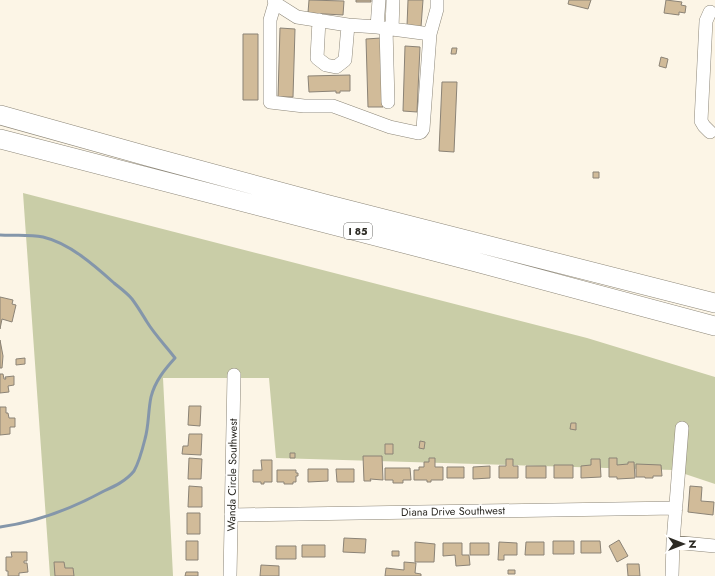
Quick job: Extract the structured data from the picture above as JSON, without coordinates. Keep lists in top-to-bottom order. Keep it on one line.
{"streets":{"highway":["I 85"],"street":["Wanda Circle Southwest","Diana Drive Southwest"]},"crossings":[["Wanda Circle Southwest","Diana Drive Southwest"]],"north":"right"}
